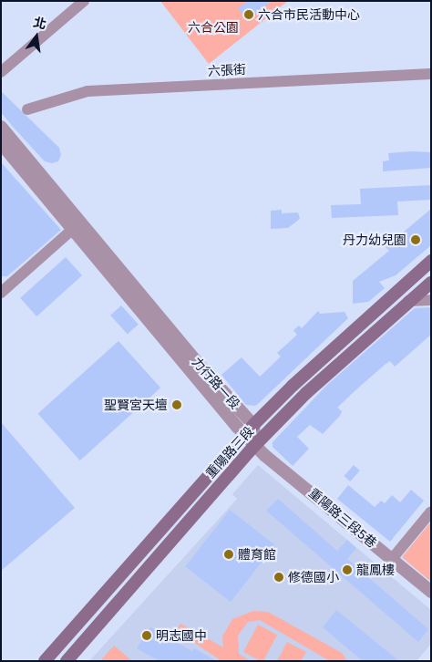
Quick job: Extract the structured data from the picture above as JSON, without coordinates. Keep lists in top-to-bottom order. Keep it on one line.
{"streets":{"main road":["重陽路三段"],"street":["六張街","力行路一段","重陽路三段5巷"]},"crossings":[["力行路一段","重陽路三段"],["力行路一段","重陽路三段5巷"],["重陽路三段","重陽路三段5巷"]],"parks":["六合公園"],"places":["六合市民活動中心","丹力幼兒園","聖賢宮天壇","體育館","龍鳳樓","修德國小","明志國中"],"north":"top"}
